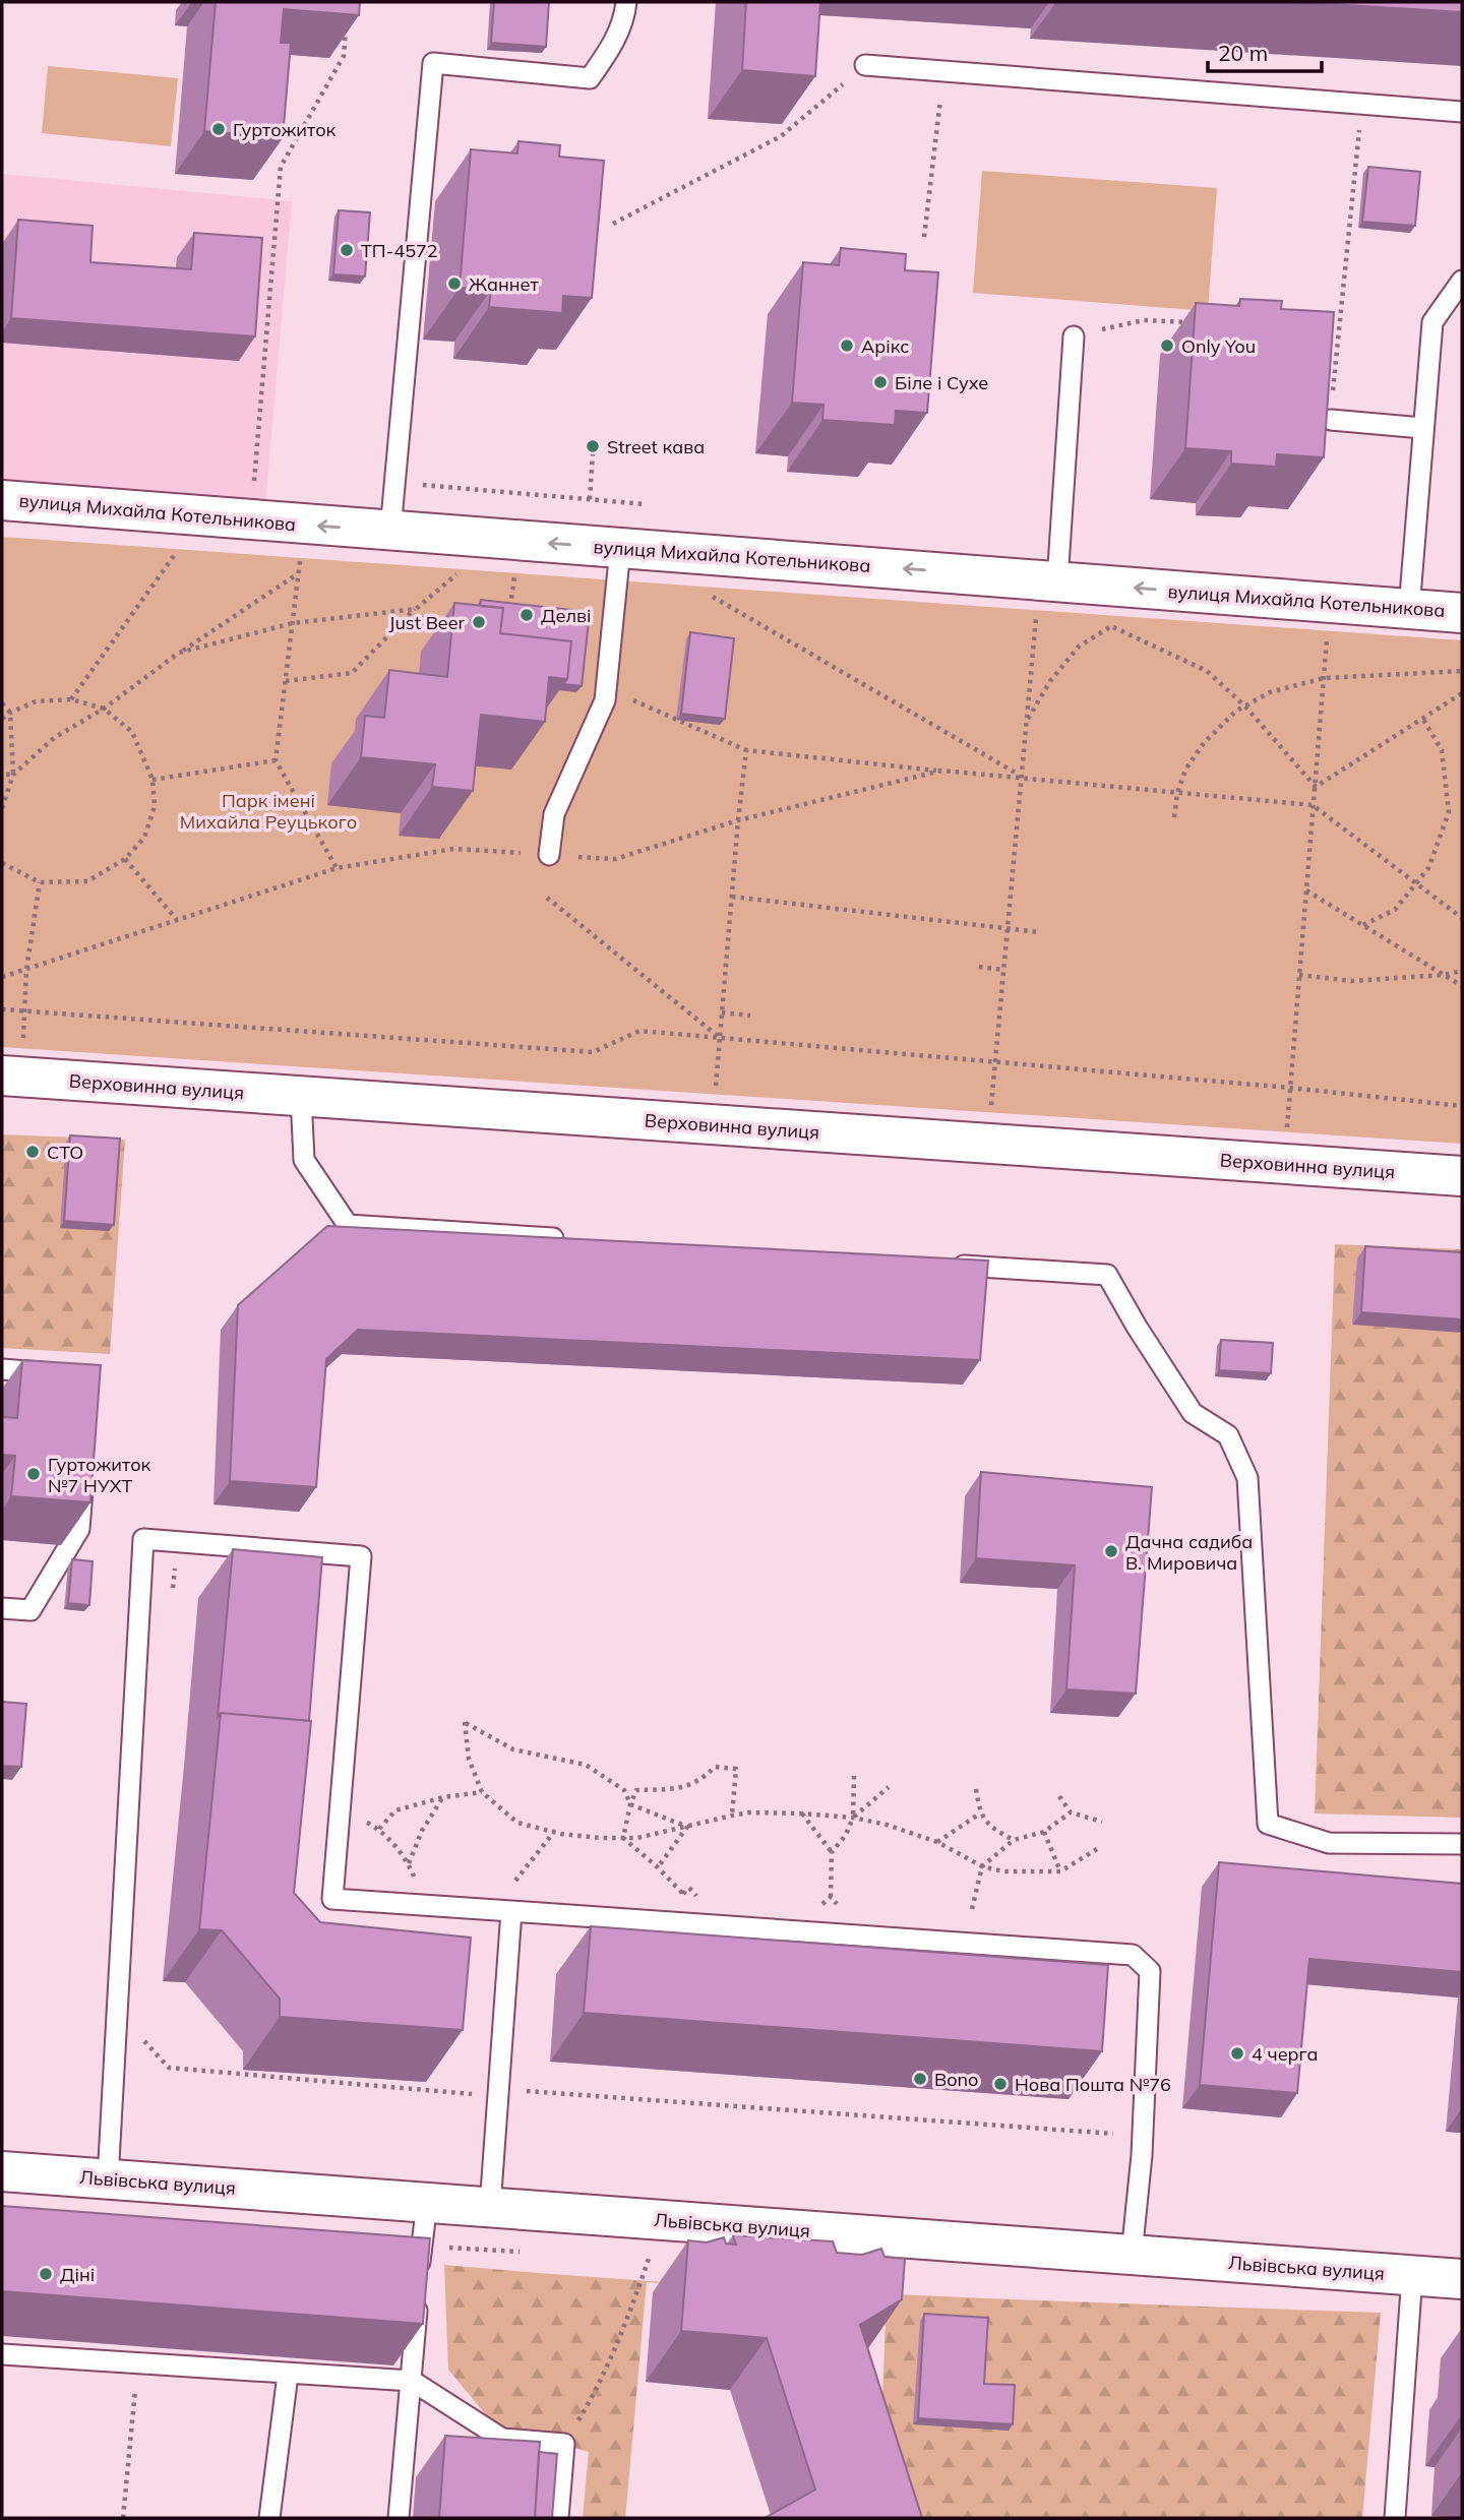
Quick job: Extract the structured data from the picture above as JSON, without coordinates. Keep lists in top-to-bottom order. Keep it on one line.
{"streets":{"street":["вулиця Михайла Котельникова","Верховинна вулиця","Львівська вулиця"]},"one_way":["вулиця Михайла Котельникова"],"parks":["Парк імені Михайла Реуцького"],"places":["Гуртожиток","ТП-4572","Жаннет","Арікс","Only You","Біле і Сухе","Street кава","Делві","Just Beer","СТО","Гуртожиток №7 НУХТ","Дачна садиба В. Мировича","4 черга","Bono","Нова Пошта №76","Діні"],"scale_bar":"20 m"}
